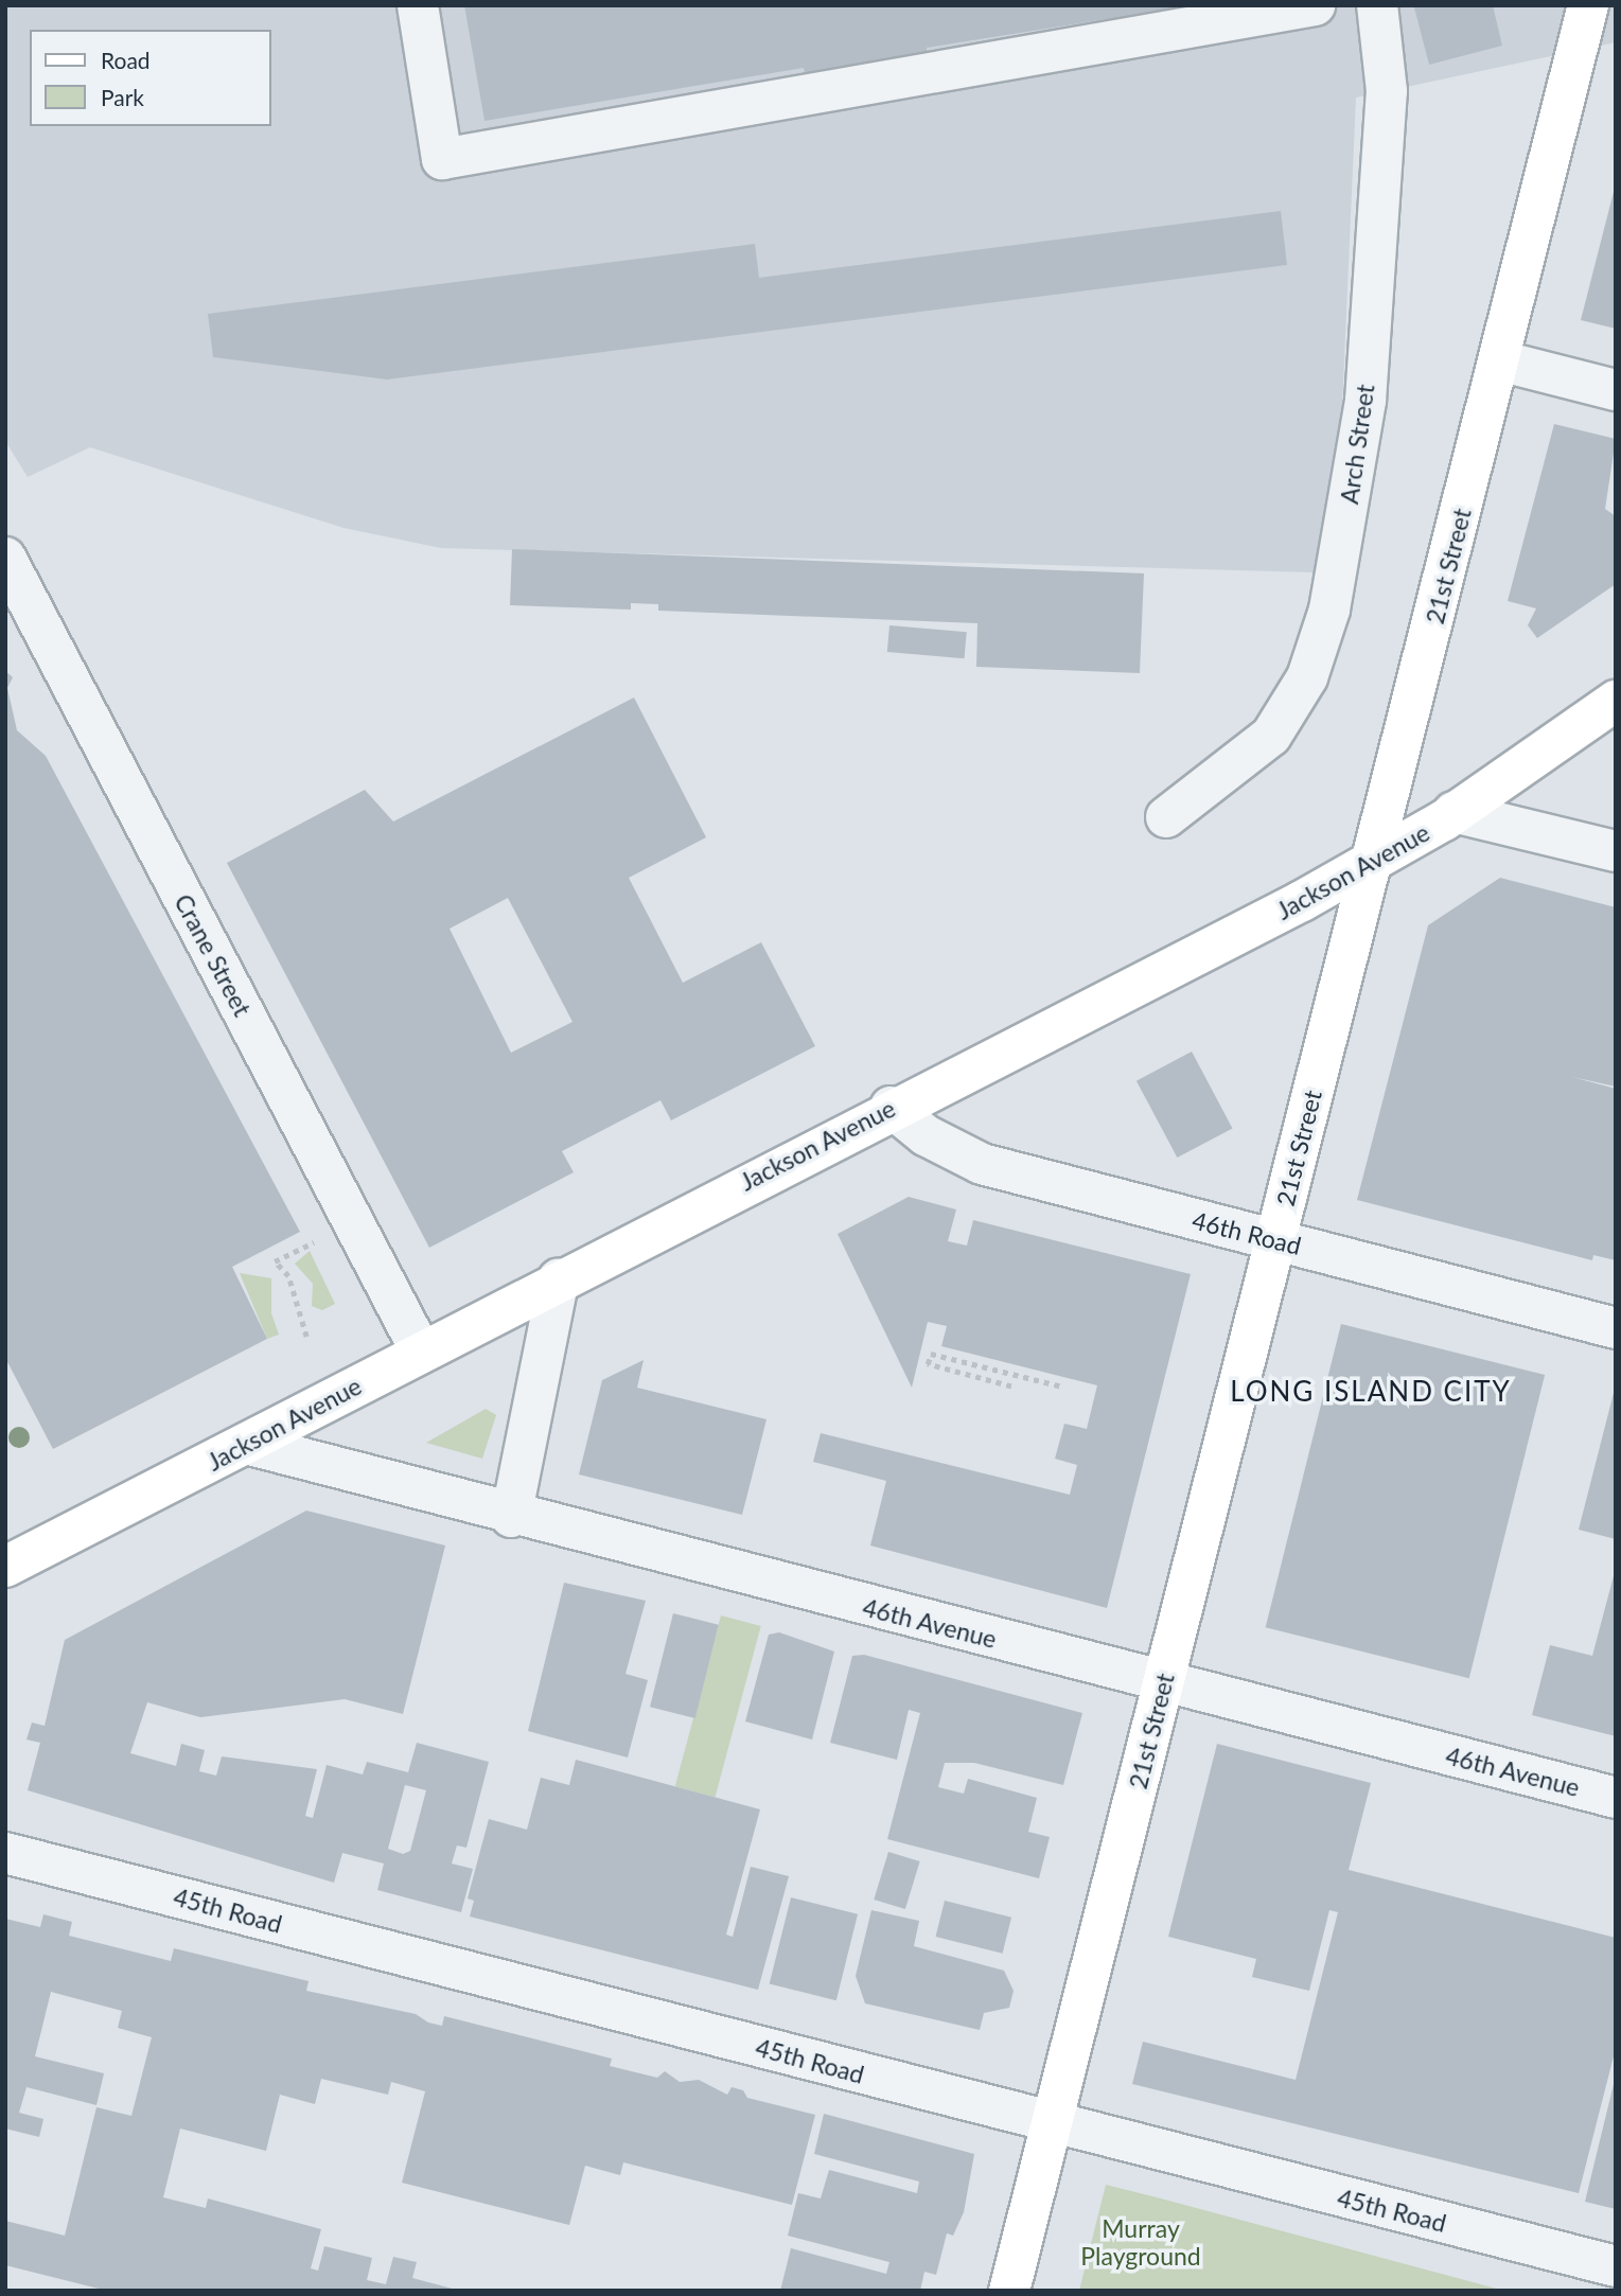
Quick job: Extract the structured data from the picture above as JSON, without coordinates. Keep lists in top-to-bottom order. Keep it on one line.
{"streets":{"main road":["21st Street","Jackson Avenue"],"street":["Arch Street","Crane Street","46th Road","46th Avenue","45th Road"]},"crossings":[["21st Street","Jackson Avenue"],["21st Street","46th Road"],["21st Street","46th Avenue"],["21st Street","45th Road"],["Jackson Avenue","Crane Street"],["Jackson Avenue","46th Road"],["Jackson Avenue","46th Avenue"]],"districts":["LONG ISLAND CITY"],"parks":["Murray Playground"],"legend":["Road","Park"]}
